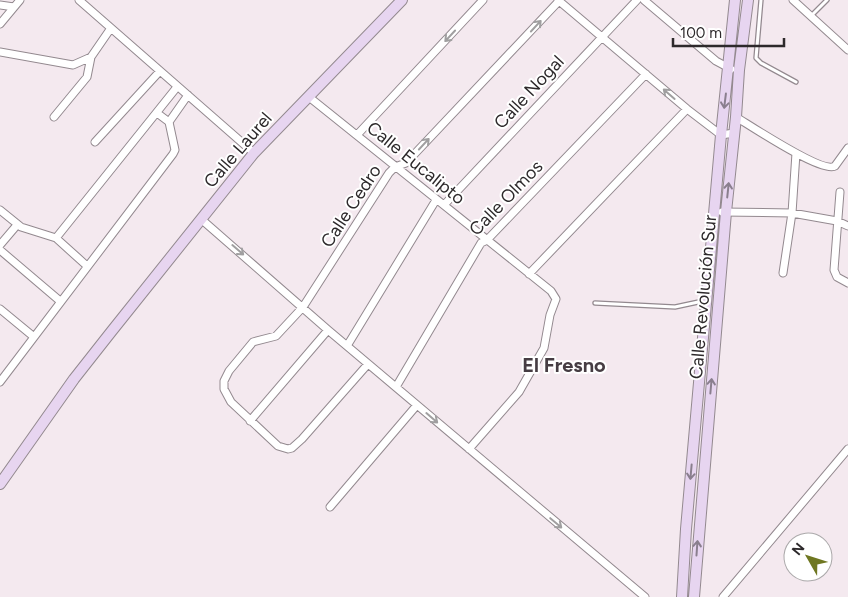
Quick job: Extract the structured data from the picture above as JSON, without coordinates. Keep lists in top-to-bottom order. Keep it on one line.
{"streets":{"main road":["Calle Laurel","Calle Revolución Sur"],"street":["Calle Nogal","Calle Eucalipto","Calle Olmos","Calle Cedro"]},"crossings":[["Calle Nogal","Calle Eucalipto"],["Calle Laurel","Calle Eucalipto"],["Calle Eucalipto","Calle Olmos"],["Calle Eucalipto","Calle Cedro"]],"districts":["El Fresno"],"scale_bar":"100 m","north":"top left"}
